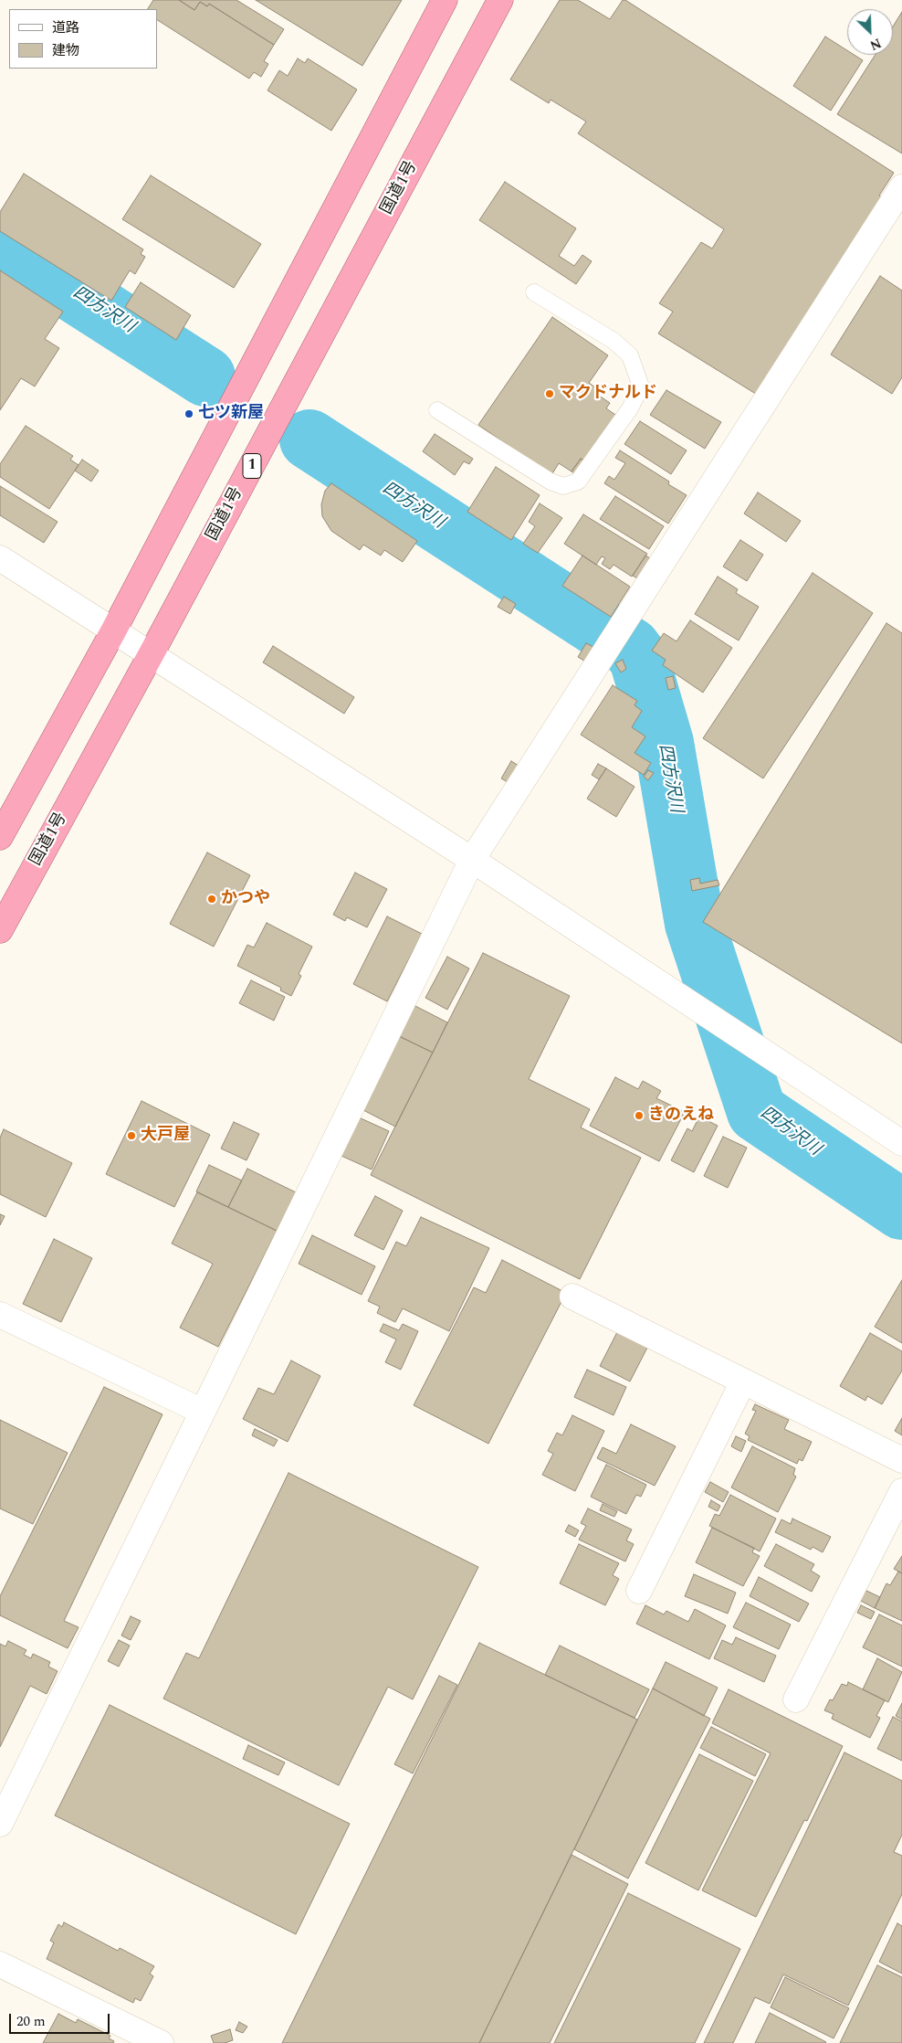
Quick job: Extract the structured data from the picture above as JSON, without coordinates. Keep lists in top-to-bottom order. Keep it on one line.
{"streets":{"highway":["国道1号","1"]},"water":["四方沢川"],"places":["マクドナルド","七ツ新屋","かつや","きのえね","大戸屋"],"legend":["道路","建物"],"scale_bar":"20 m","north":"bottom right"}
